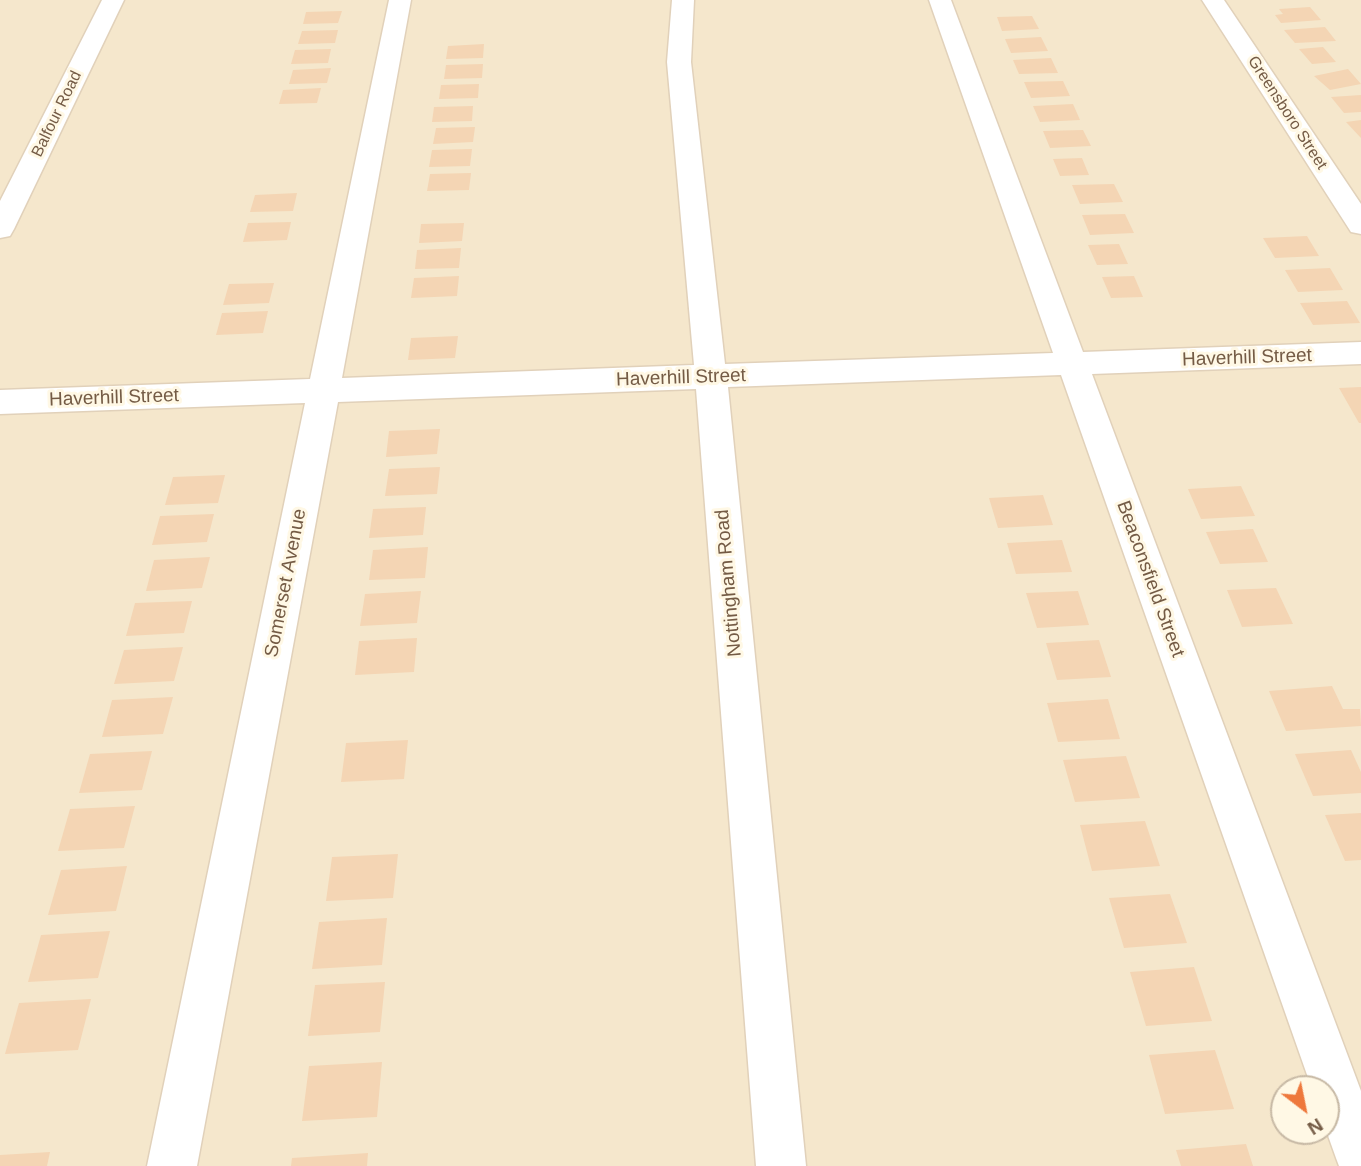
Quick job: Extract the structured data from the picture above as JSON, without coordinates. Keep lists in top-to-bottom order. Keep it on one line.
{"streets":{"street":["Greensboro Street","Balfour Road","Haverhill Street","Beaconsfield Street","Somerset Avenue","Nottingham Road"]},"crossings":[["Haverhill Street","Beaconsfield Street"],["Haverhill Street","Somerset Avenue"],["Haverhill Street","Nottingham Road"]],"north":"bottom right"}
